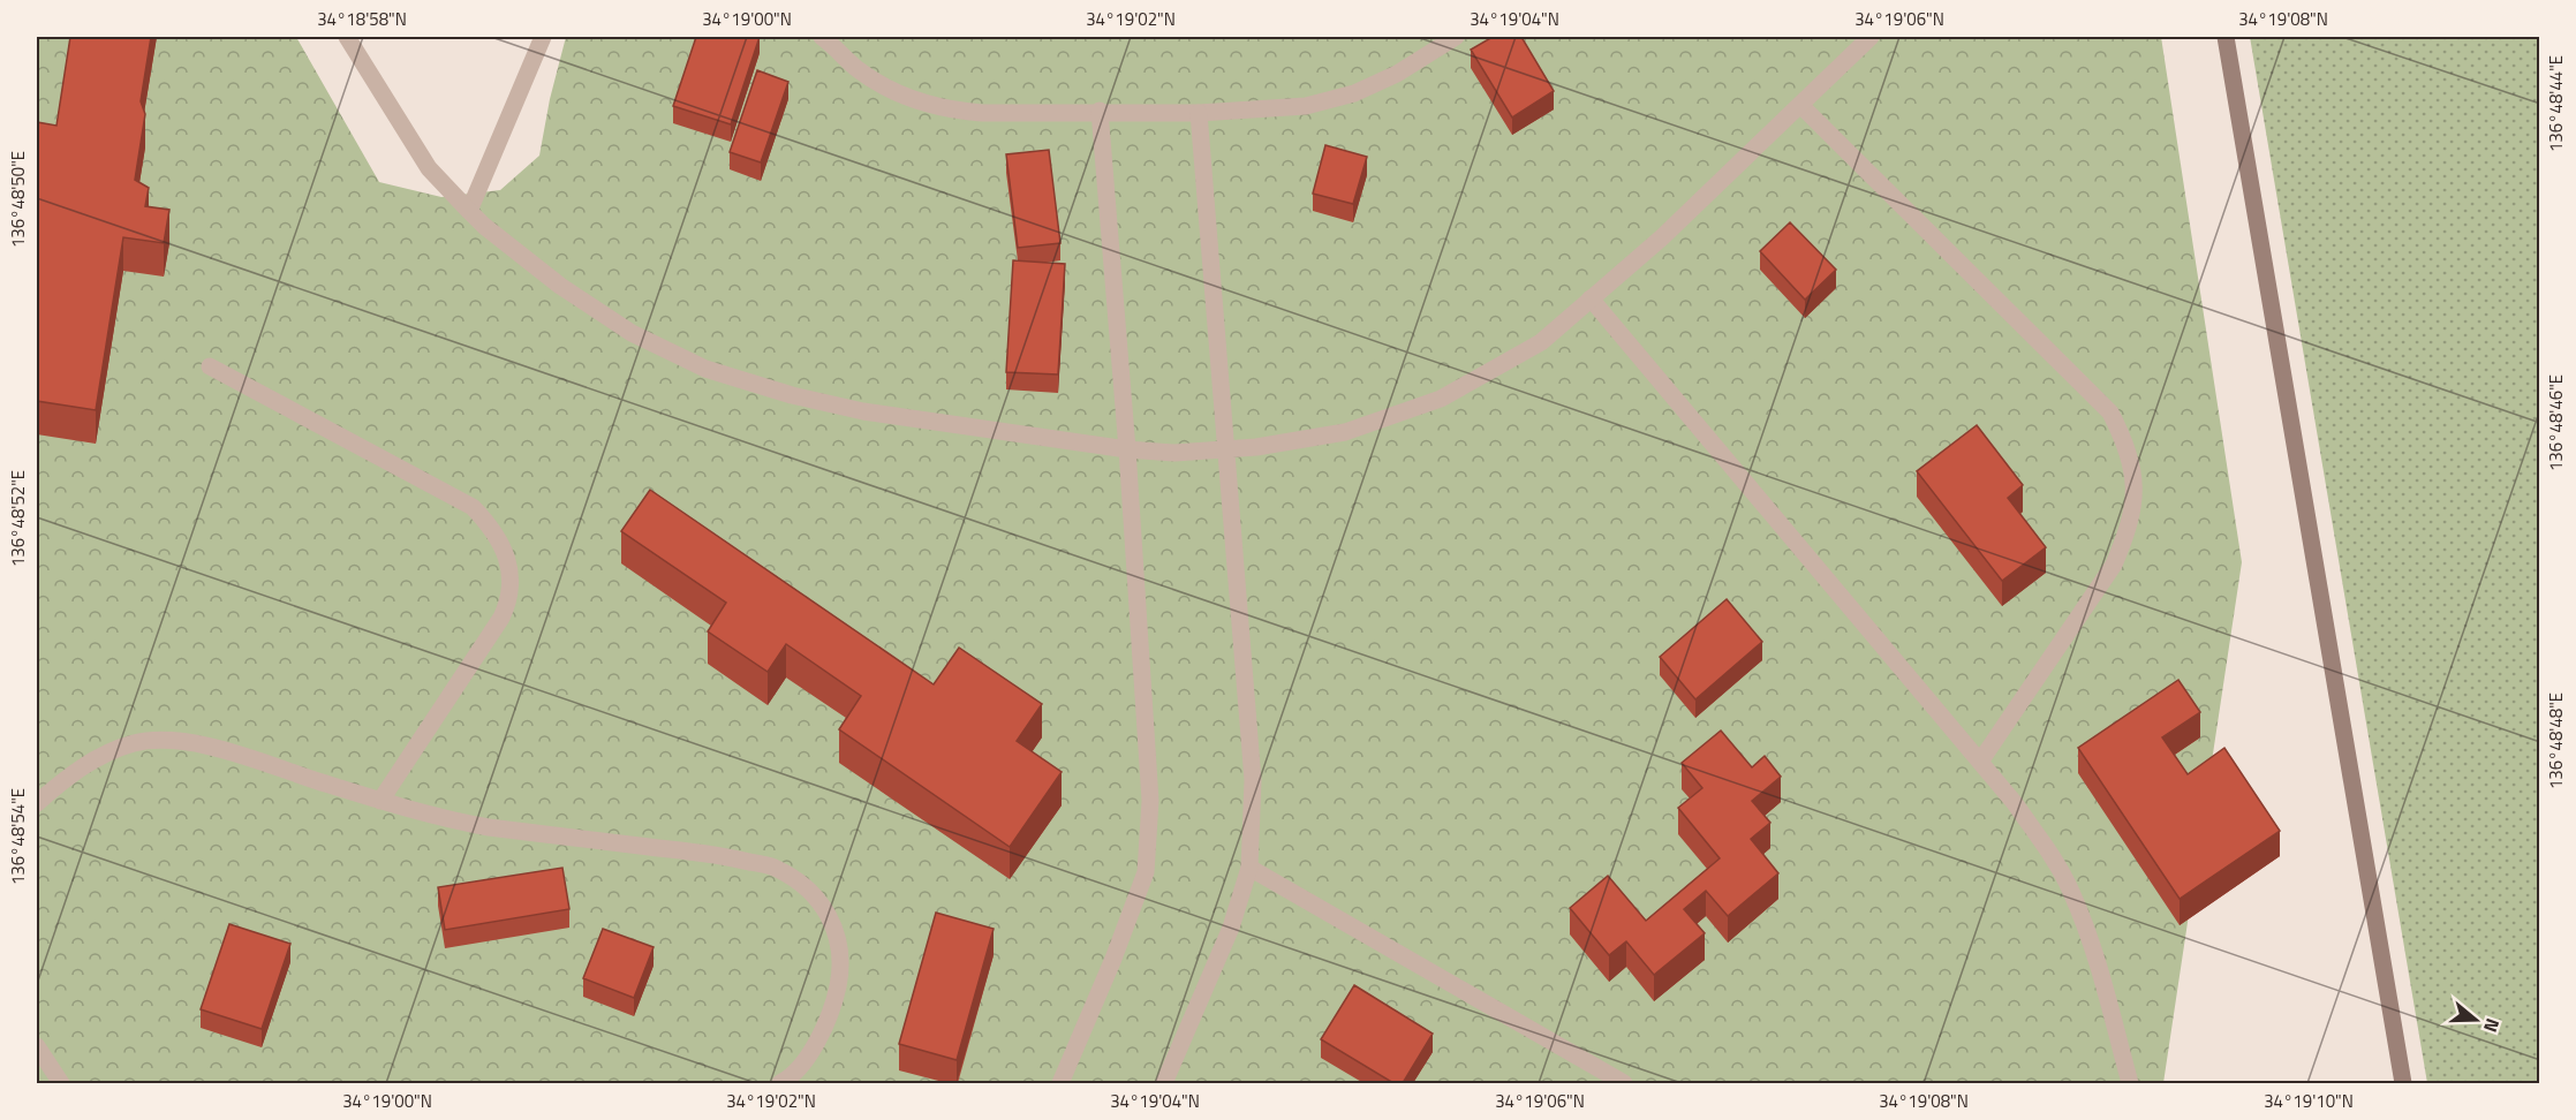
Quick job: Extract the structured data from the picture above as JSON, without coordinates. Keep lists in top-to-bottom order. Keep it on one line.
{"north":"right","coordinates":["34°18'58\"N","34°19'00\"N","34°19'02\"N","34°19'04\"N","34°19'06\"N","34°19'08\"N","136°48'44\"E","136°48'50\"E","136°48'46\"E","136°48'52\"E","136°48'48\"E","136°48'54\"E","34°19'10\"N"]}
